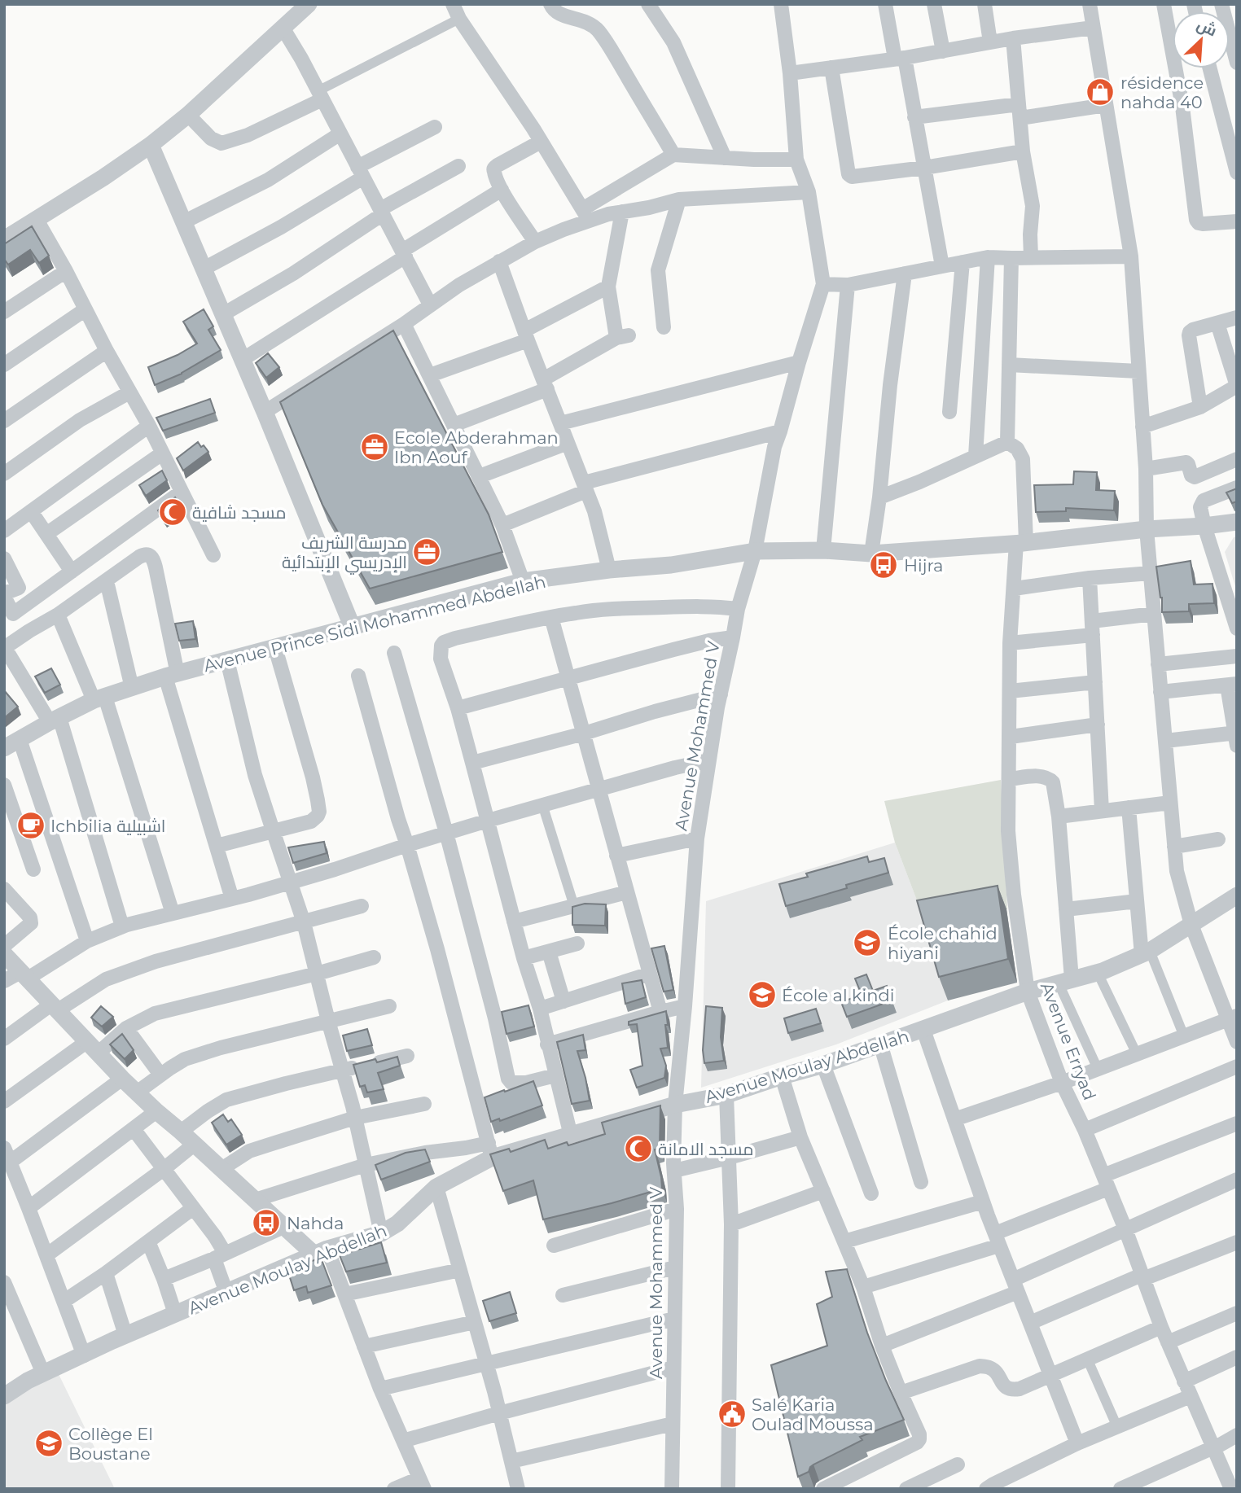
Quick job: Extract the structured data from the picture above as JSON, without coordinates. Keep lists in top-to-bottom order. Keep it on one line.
{"streets":{"street":["Avenue Prince Sidi Mohammed Abdellah","Avenue Mohammed V","Avenue Erryad","Avenue Moulay Abdellah"]},"crossings":[["Avenue Prince Sidi Mohammed Abdellah","Avenue Mohammed V"],["Avenue Prince Sidi Mohammed Abdellah","Avenue Erryad"],["Avenue Mohammed V","Avenue Moulay Abdellah"],["Avenue Erryad","Avenue Moulay Abdellah"]],"places":{"shop":["résidence nahda 40"],"office":["Ecole Abderahman Ibn Aouf","مدرسة الشريف الإدريسي الإبتدائية"],"mosque":["مسجد شافية","مسجد الامانة"],"bus stop":["Hijra","Nahda"],"cafe":["Ichbilia اشبيلية"],"school or university":["École chahid hiyani","École al kindi","Collège El Boustane"],"public building":["Salé Karia Oulad Moussa"]},"north":"top right"}
